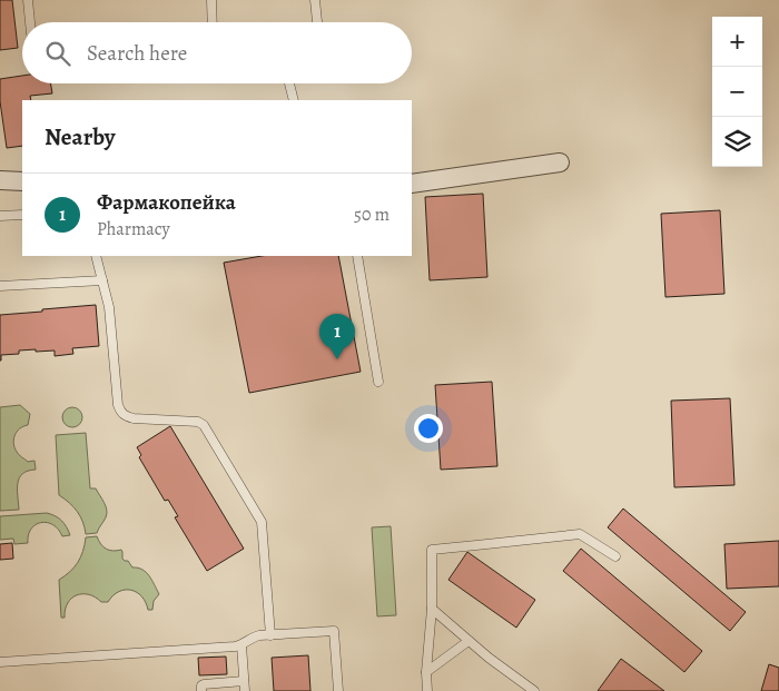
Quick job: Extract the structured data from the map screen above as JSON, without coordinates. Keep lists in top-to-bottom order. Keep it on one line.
{"page":{"map_buttons":["+","−"],"search":"Search here","heading":"Nearby","list":[{"mark":"1","name":"Фармакопейка","note":"Pharmacy","value":"50 m"}],"pins":"1"}}
